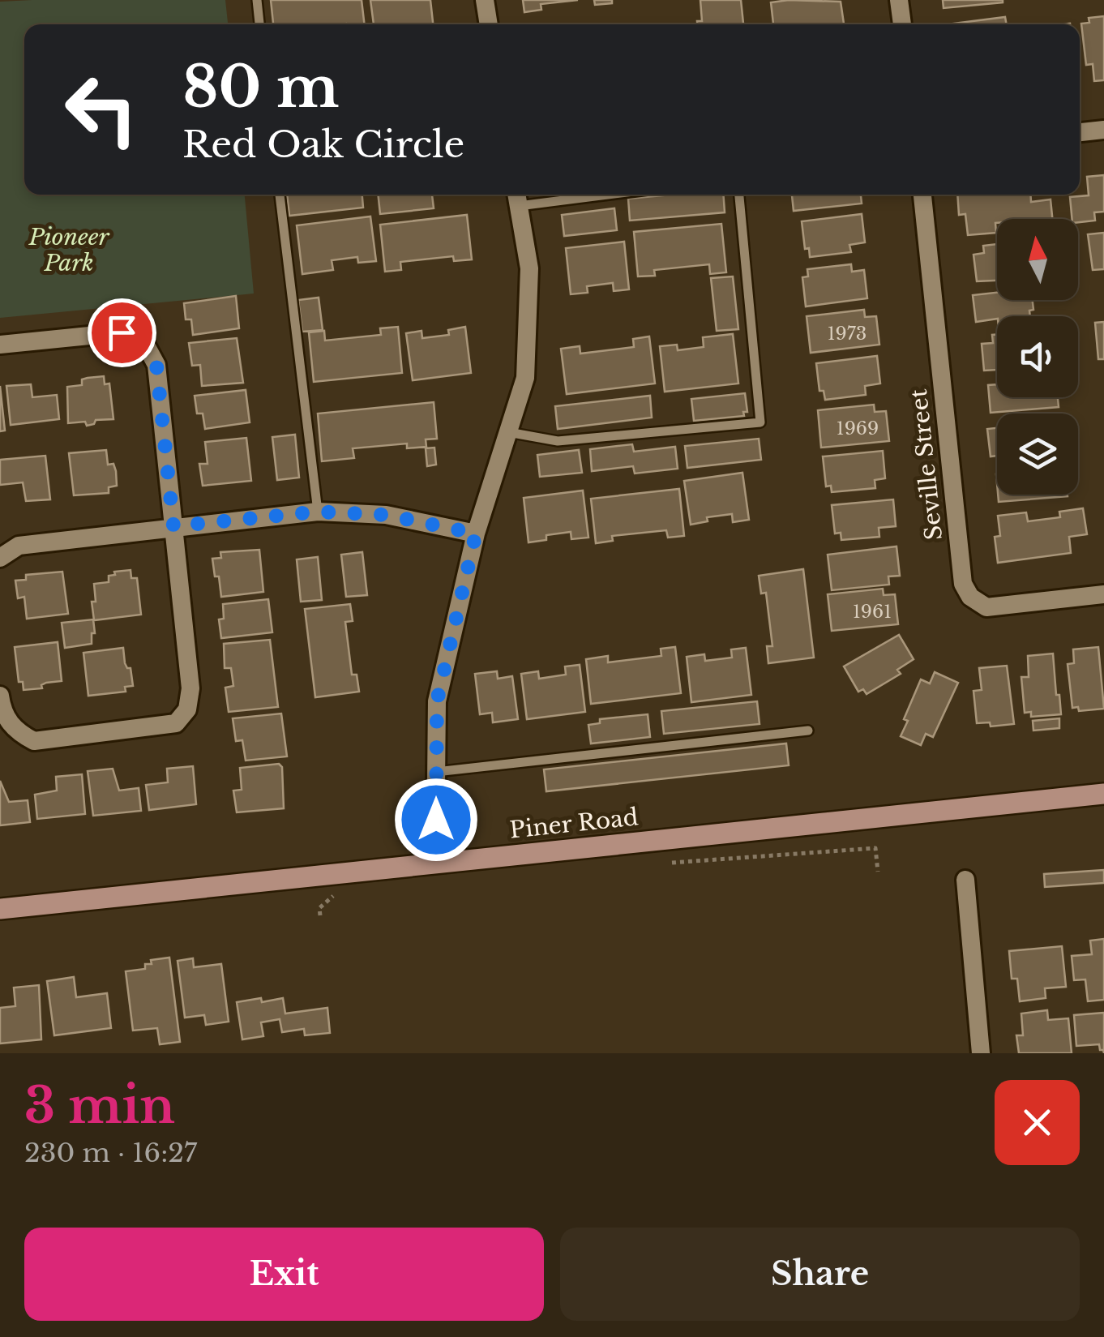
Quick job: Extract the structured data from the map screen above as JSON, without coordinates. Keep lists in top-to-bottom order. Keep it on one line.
{"streets":{"main road":["Piner Road"],"street":["Seville Street"]},"parks":["Pioneer Park"],"house_numbers":["1973","1969","1961"],"north":"top","page":{"turn":["80 m","Red Oak Circle"],"heading":["3 min","230 m · 16:27"],"buttons":["Exit","Share"]}}
